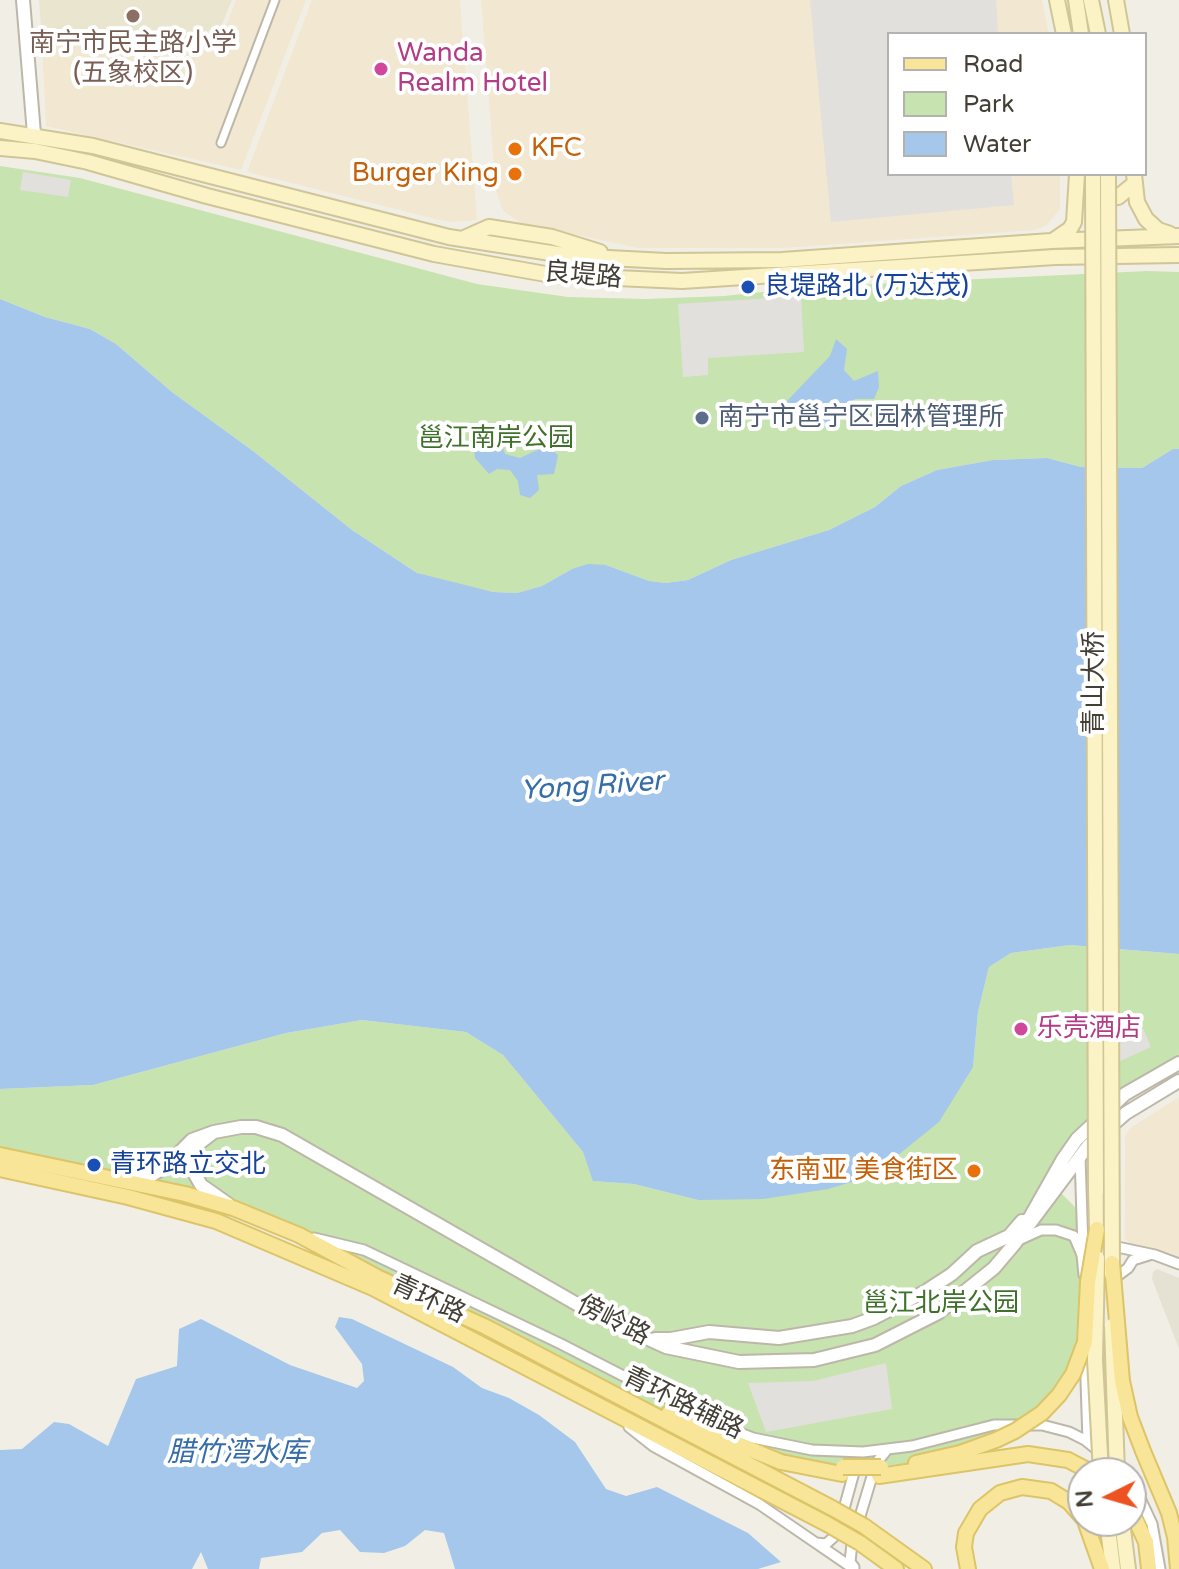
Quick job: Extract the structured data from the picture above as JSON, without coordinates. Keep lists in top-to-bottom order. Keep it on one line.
{"streets":{"main road":["良堤路","青山大桥","青环路"],"street":["傍岭路","青环路辅路"]},"crossings":[["青环路","青环路辅路"]],"water":["Yong River","腊竹湾水库"],"parks":["邕江南岸公园","邕江北岸公园"],"places":["南宁市民主路小学 (五象校区)","Wanda Realm Hotel","KFC","Burger King","良堤路北 (万达茂)","南宁市邕宁区园林管理所","乐壳酒店","青环路立交北","东南亚 美食街区"],"legend":["Road","Park","Water"],"north":"left"}
